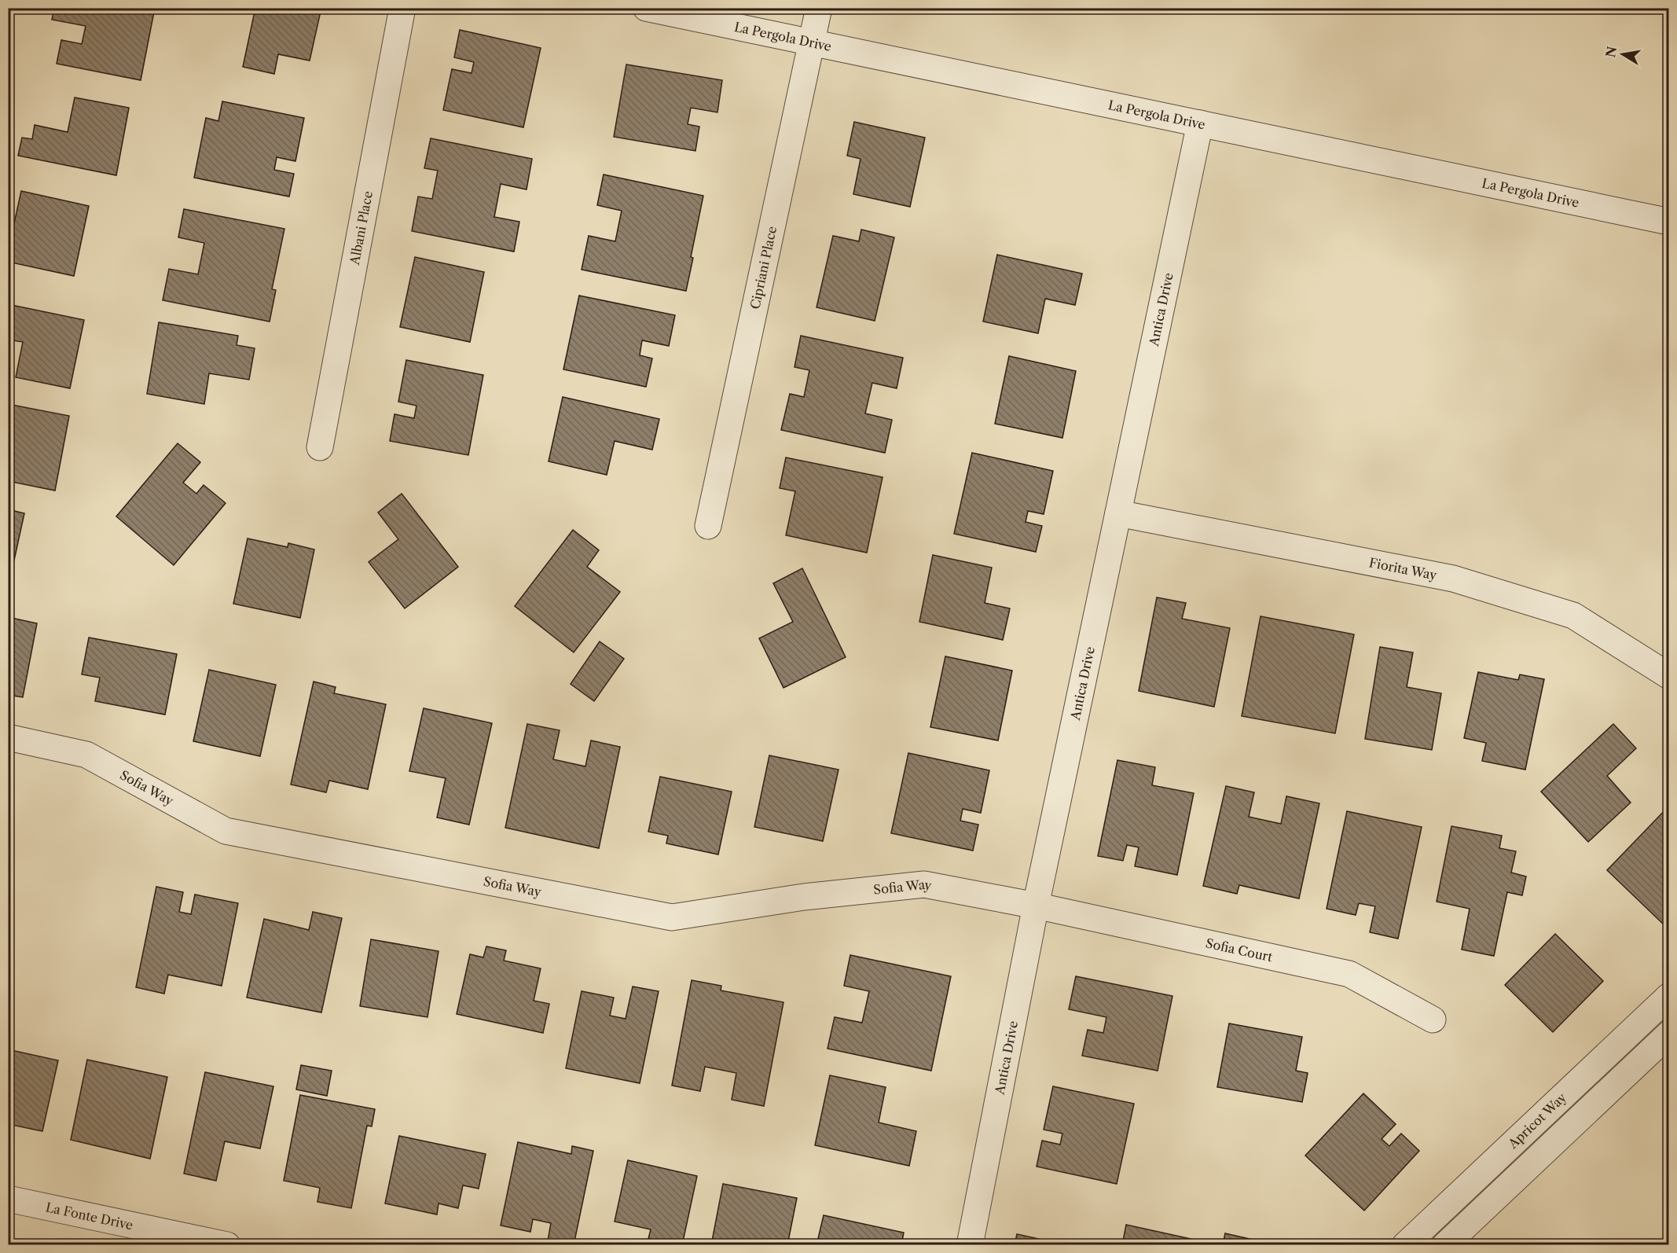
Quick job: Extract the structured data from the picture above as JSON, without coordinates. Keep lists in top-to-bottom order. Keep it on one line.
{"streets":{"street":["La Pergola Drive","Albani Place","Cipriani Place","Antica Drive","Fiorita Way","Sofia Way","Sofia Court","Apricot Way","La Fonte Drive"]},"crossings":[["La Pergola Drive","Cipriani Place"],["La Pergola Drive","Antica Drive"],["Antica Drive","Fiorita Way"],["Antica Drive","Sofia Way"],["Antica Drive","Sofia Court"],["Sofia Way","Sofia Court"]],"north":"left"}
